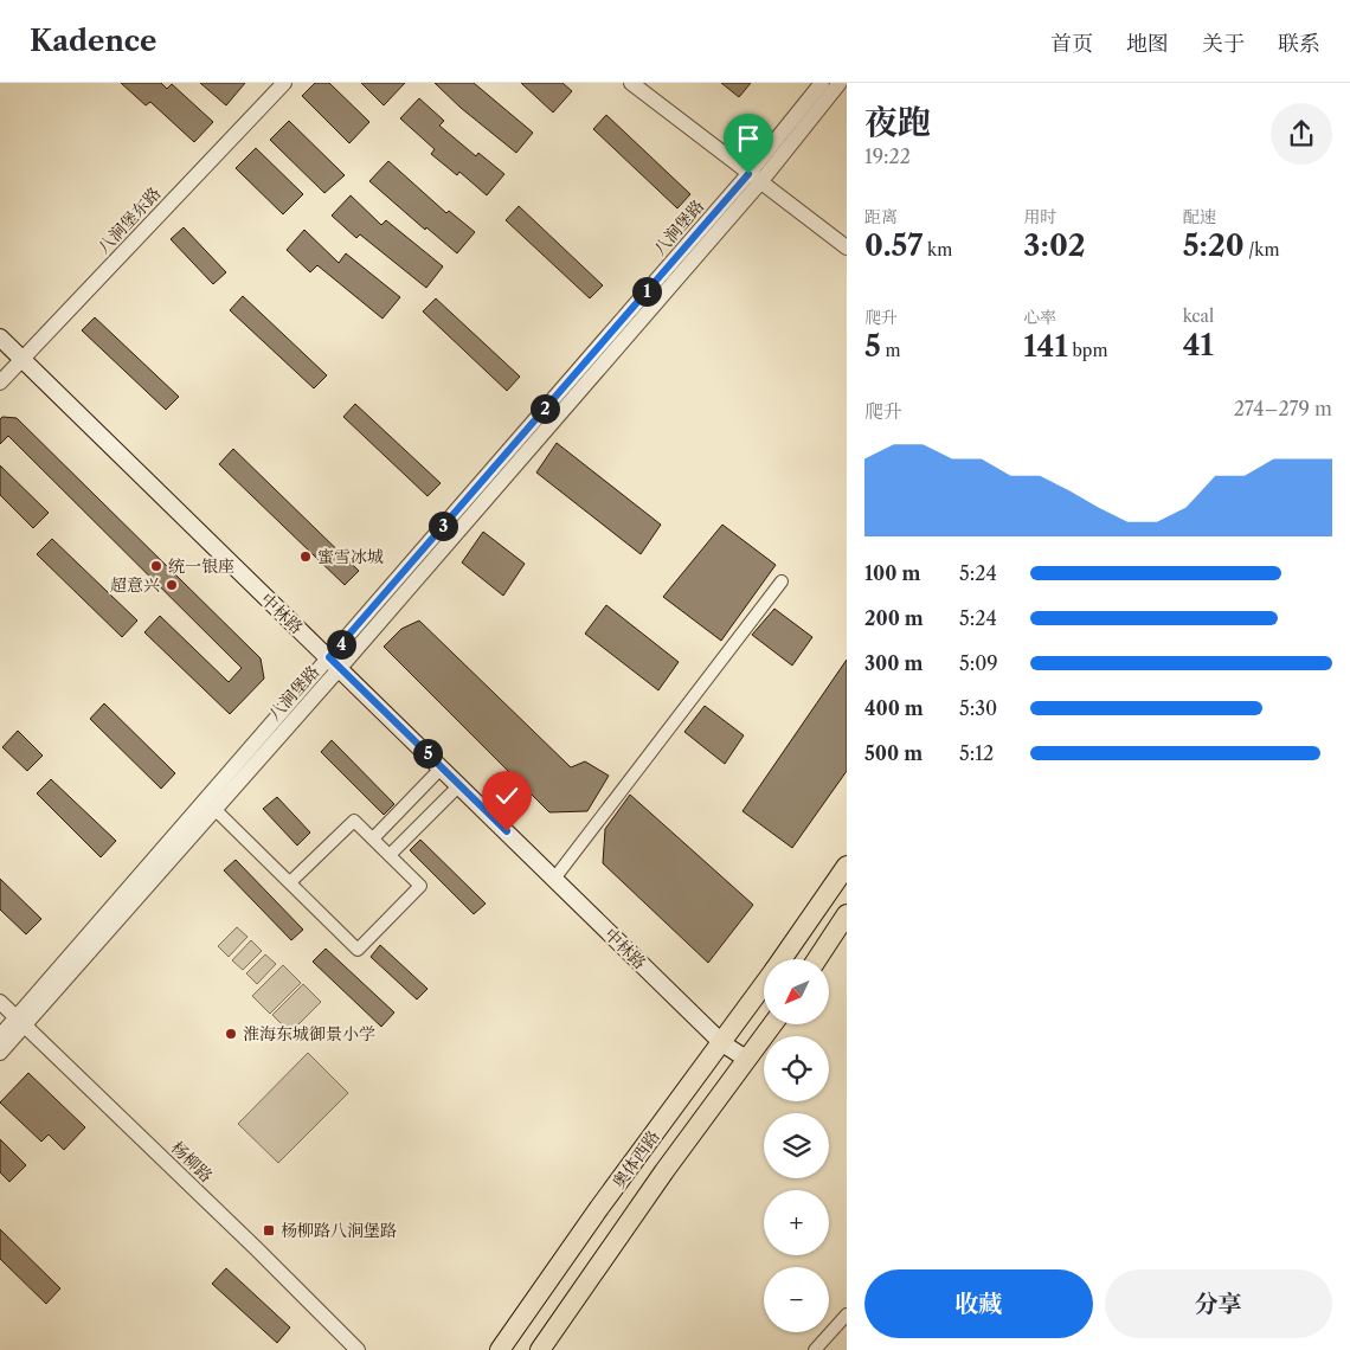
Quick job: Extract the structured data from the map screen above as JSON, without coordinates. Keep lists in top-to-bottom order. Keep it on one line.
{"streets":{"main road":["中林路","奥体西路"],"street":["八涧堡东路","八涧堡路","杨柳路"]},"crossings":[["八涧堡东路","中林路"],["八涧堡路","中林路"],["八涧堡路","杨柳路"],["中林路","奥体西路"]],"places":{"other":["蜜雪冰城","统一银座","超意兴","淮海东城御景小学"],"transit":["杨柳路八涧堡路"]},"north":"bottom left","page":{"header":"Kadence","nav":["首页","地图","关于","联系"],"heading":["夜跑","19:22"],"stats":[["距离","0.57 km"],["用时","3:02"],["配速","5:20 /km"],["爬升","5 m"],["心率","141 bpm"],["kcal","41"]],"pins":["1","2","3","4","5"],"chart":["爬升","274–279 m"],"list":[{"name":"100 m","note":"5:24"},{"name":"200 m","note":"5:24"},{"name":"300 m","note":"5:09"},{"name":"400 m","note":"5:30"},{"name":"500 m","note":"5:12"}],"map_buttons":["+","−"],"buttons":["收藏","分享"]}}
